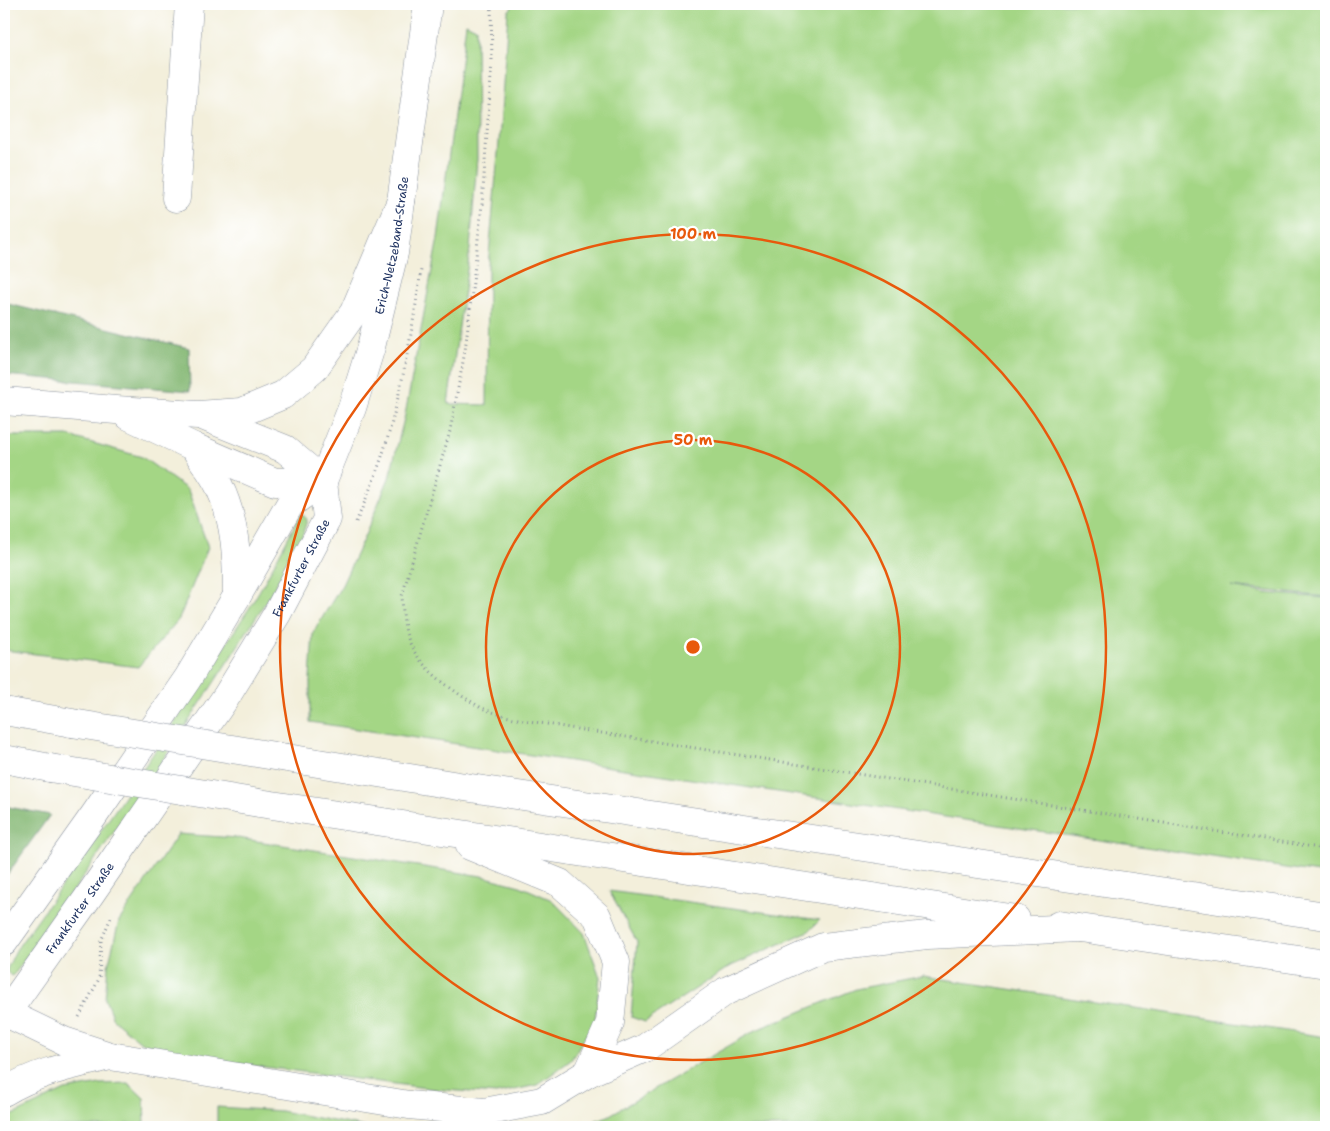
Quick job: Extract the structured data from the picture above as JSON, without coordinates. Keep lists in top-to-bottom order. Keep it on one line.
{"streets":{"main road":["Erich-Netzeband-Straße","Frankfurter Straße"]},"crossings":[["Erich-Netzeband-Straße","Frankfurter Straße"]],"rings":["100 m","50 m"]}
